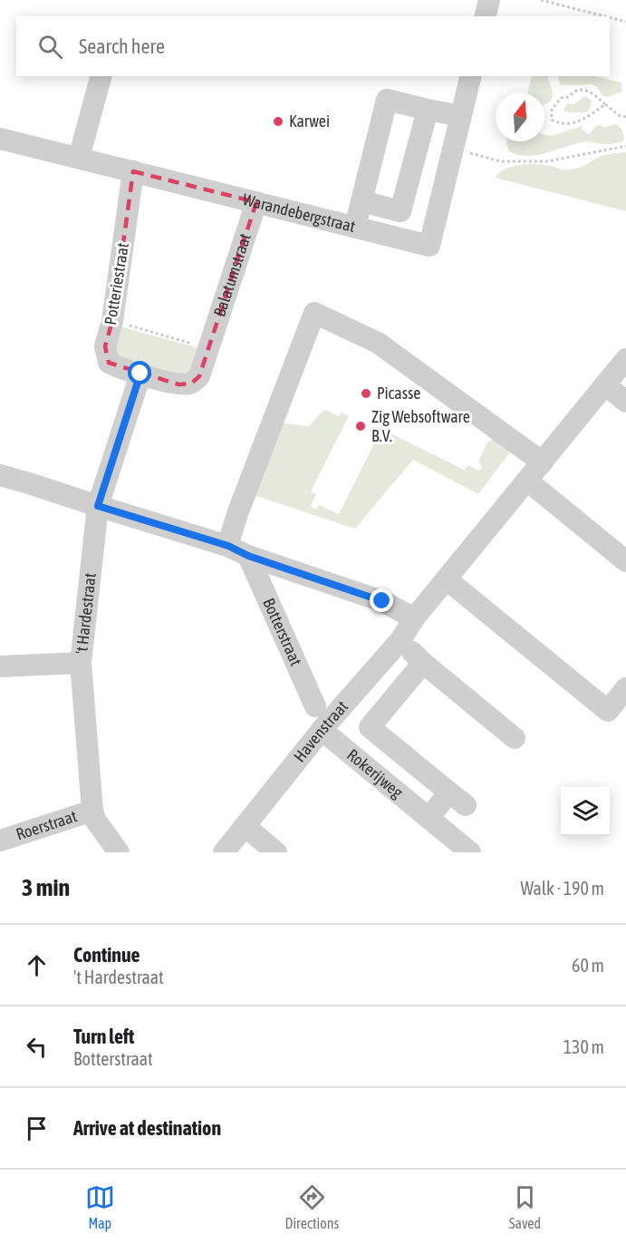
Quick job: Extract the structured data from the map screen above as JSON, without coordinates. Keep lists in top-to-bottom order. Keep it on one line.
{"streets":{"street":["Warandebergstraat","Balatumstraat","Potteriestraat","'t Hardestraat","Botterstraat","Havenstraat","Rokerijweg","Roerstraat"]},"crossings":[["Warandebergstraat","Balatumstraat"],["Warandebergstraat","Potteriestraat"],["Balatumstraat","Potteriestraat"],["Balatumstraat","'t Hardestraat"],["Potteriestraat","'t Hardestraat"],["'t Hardestraat","Roerstraat"],["Havenstraat","Rokerijweg"]],"places":["Karwei","Picasse","Zig Websoftware B.V."],"north":"top","page":{"search":"Search here","heading":["3 min","Walk · 190 m"],"list":[["Continue","'t Hardestraat","60 m"],["Turn left","Botterstraat","130 m"],"Arrive at destination"],"nav":["Map","Directions","Saved"]}}
